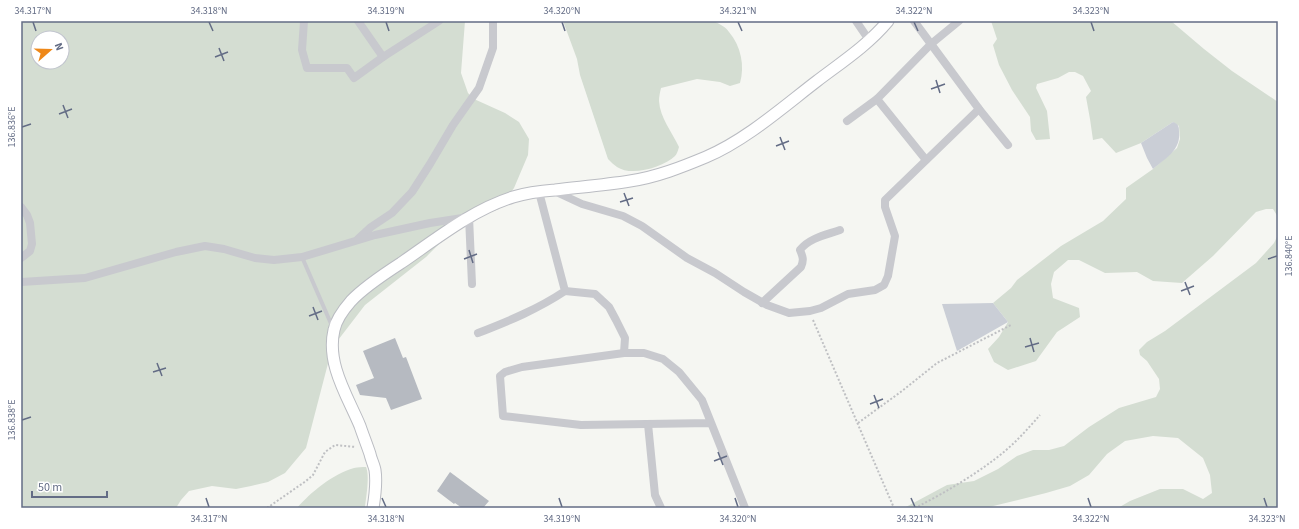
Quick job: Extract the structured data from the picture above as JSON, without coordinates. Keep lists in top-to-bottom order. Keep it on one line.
{"scale_bar":"50 m","north":"right","coordinates":["34.317°N","34.318°N","34.319°N","34.320°N","34.321°N","34.322°N","34.323°N","136.836°E","136.840°E","136.838°E"]}
